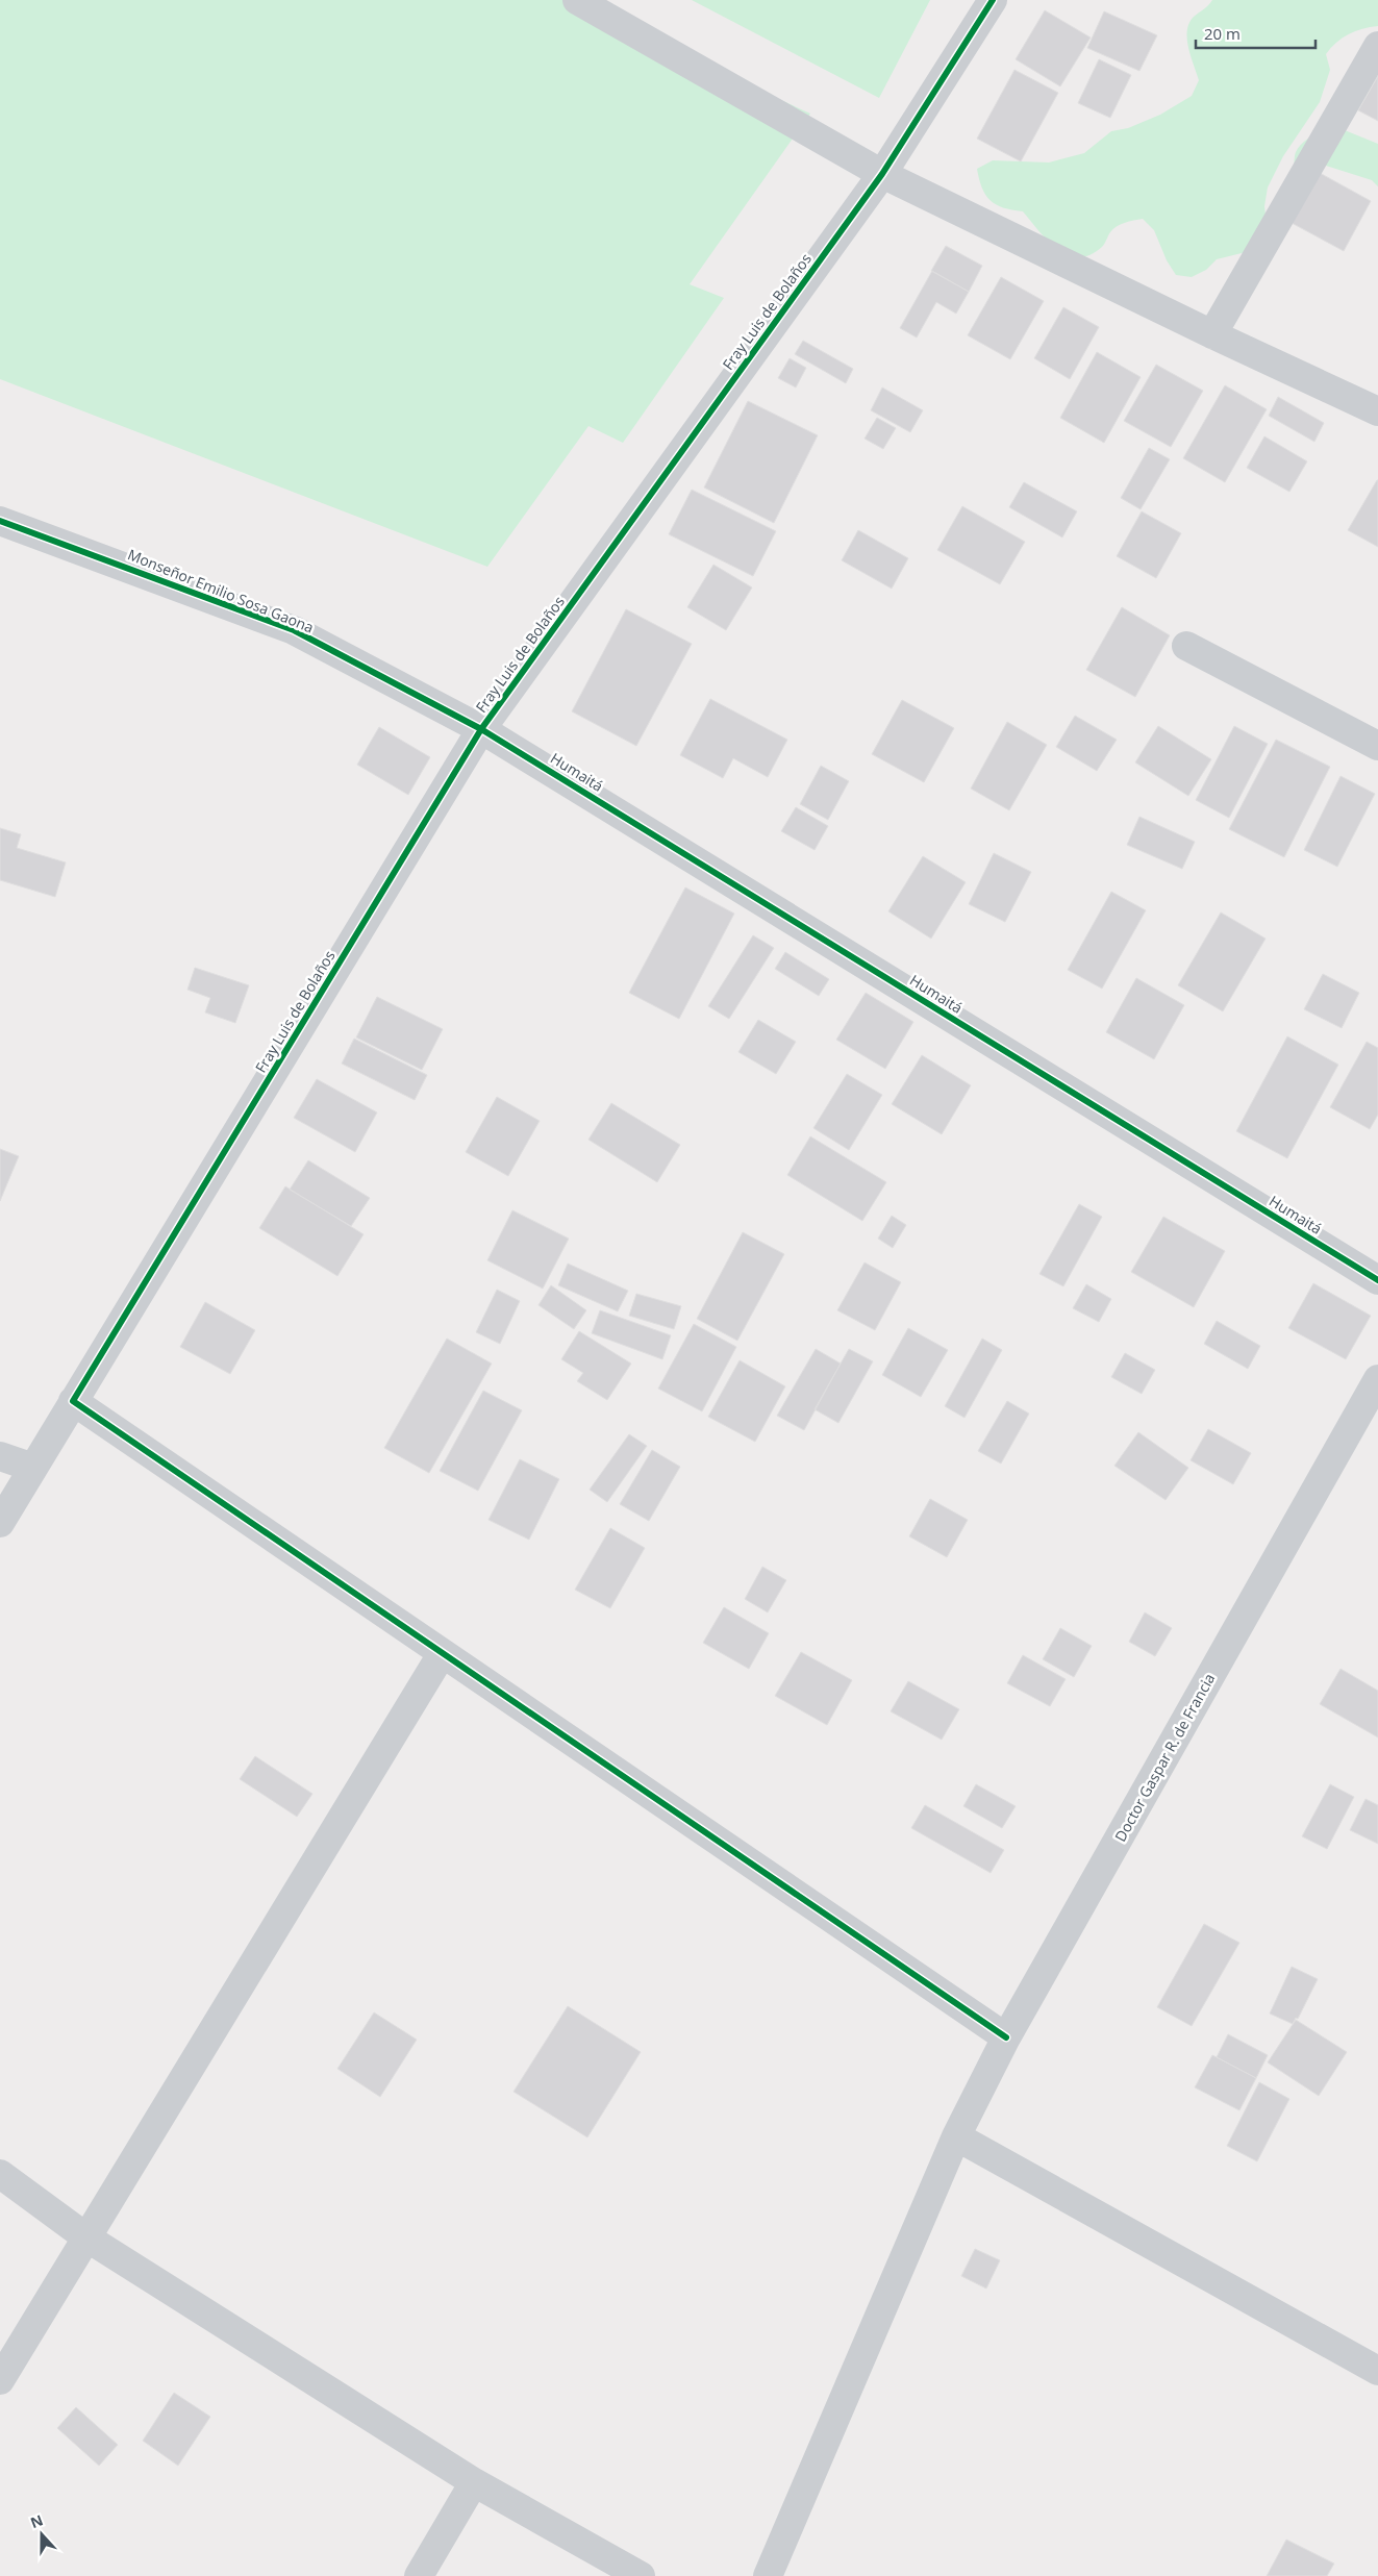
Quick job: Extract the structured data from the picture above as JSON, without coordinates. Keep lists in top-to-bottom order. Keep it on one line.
{"streets":{"street":["Fray Luis de Bolaños","Monseñor Emilio Sosa Gaona","Humaitá","Doctor Gaspar R. de Francia"]},"crossings":[["Fray Luis de Bolaños","Monseñor Emilio Sosa Gaona"],["Fray Luis de Bolaños","Humaitá"],["Monseñor Emilio Sosa Gaona","Humaitá"]],"scale_bar":"20 m","north":"top"}
